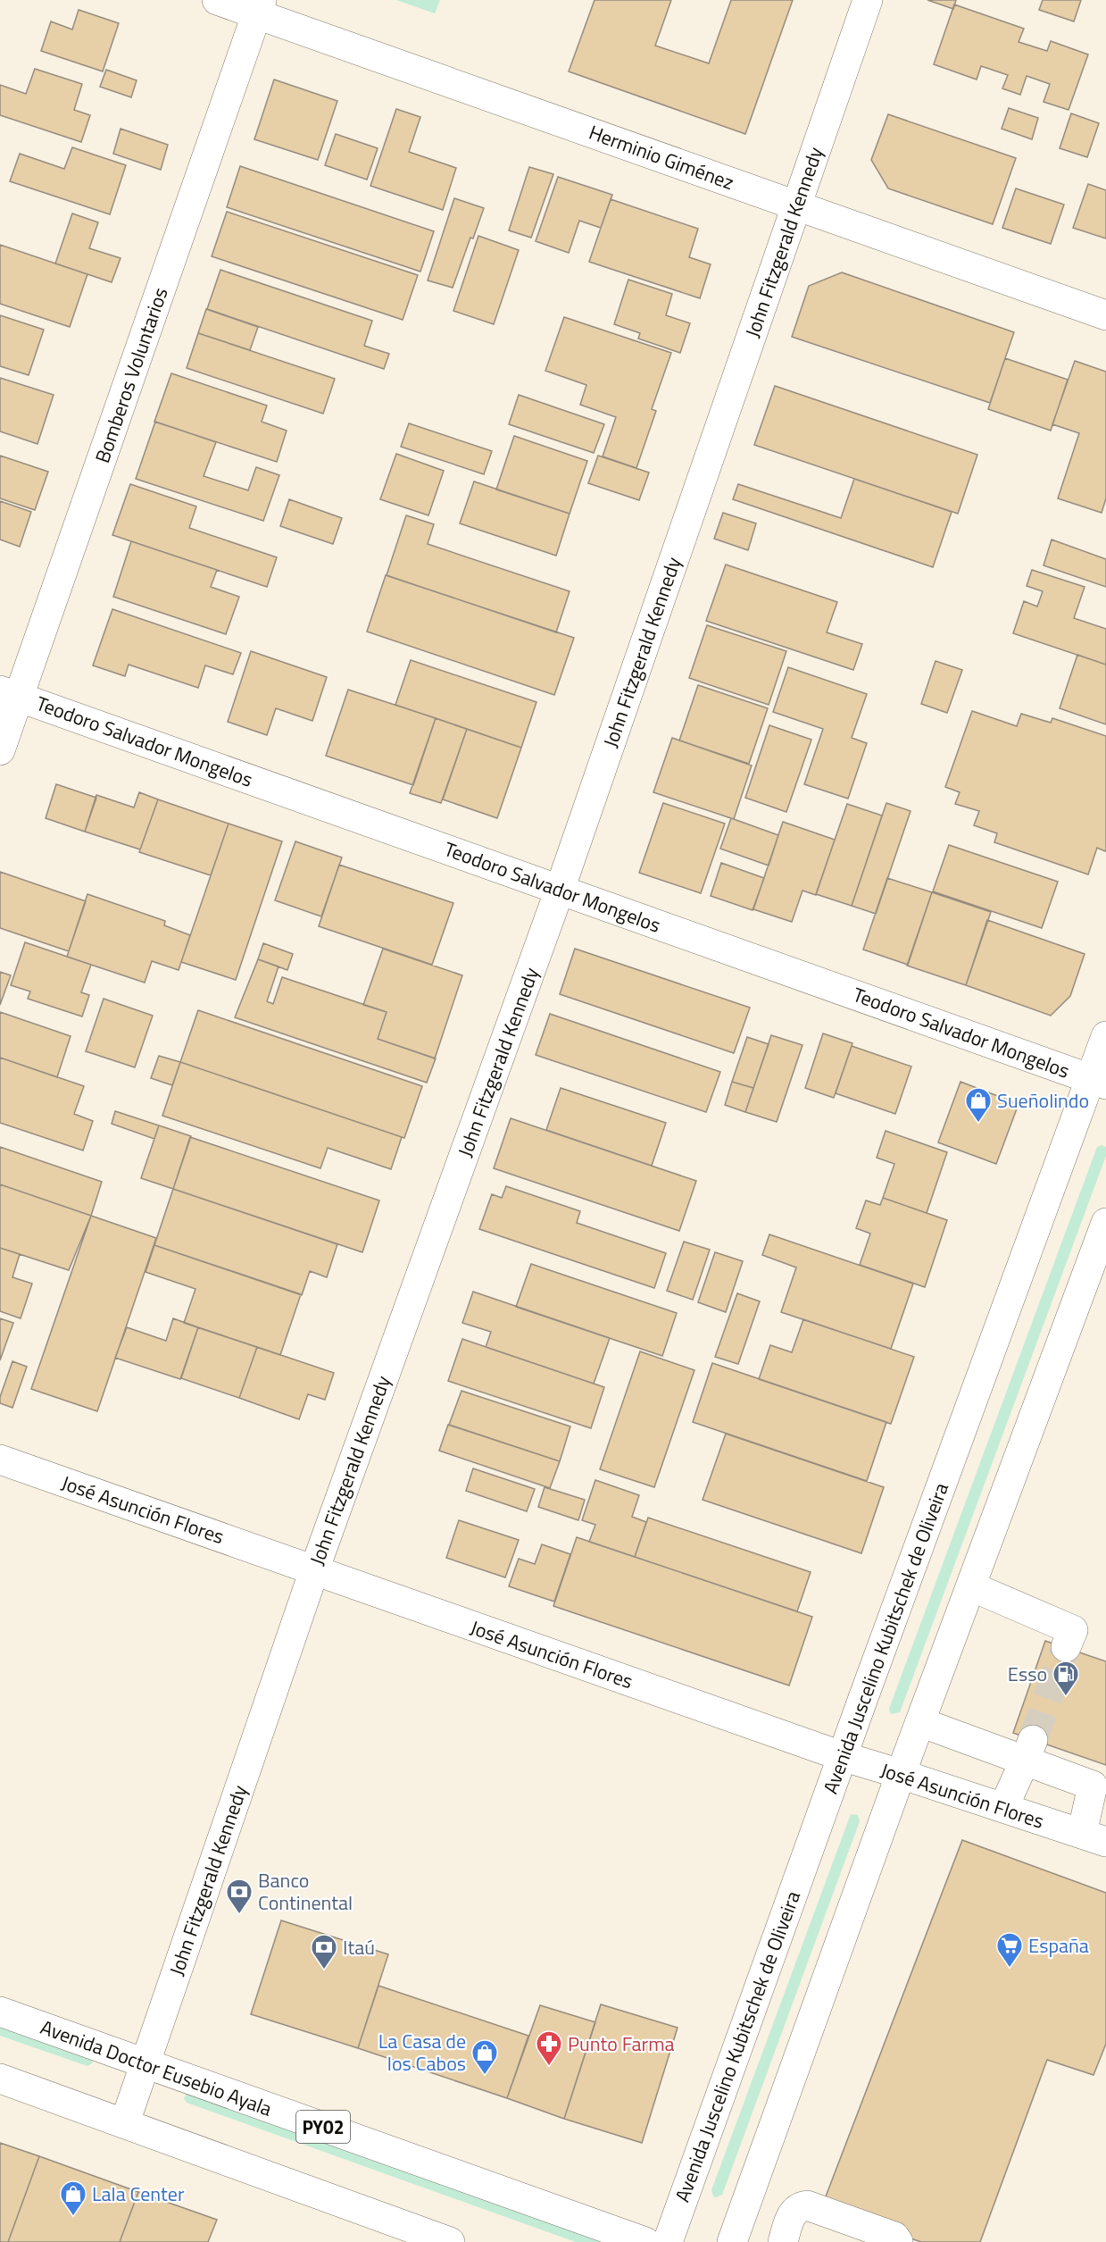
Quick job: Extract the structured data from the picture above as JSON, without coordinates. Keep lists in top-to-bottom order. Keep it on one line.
{"streets":{"main road":["Herminio Giménez","John Fitzgerald Kennedy","Bomberos Voluntarios","Teodoro Salvador Mongelos","José Asunción Flores","Avenida Juscelino Kubitschek de Oliveira","Avenida Doctor Eusebio Ayala","PY02"]},"crossings":[["Herminio Giménez","John Fitzgerald Kennedy"],["Herminio Giménez","Bomberos Voluntarios"],["John Fitzgerald Kennedy","Teodoro Salvador Mongelos"],["John Fitzgerald Kennedy","José Asunción Flores"],["John Fitzgerald Kennedy","Avenida Doctor Eusebio Ayala"],["Bomberos Voluntarios","Teodoro Salvador Mongelos"],["Teodoro Salvador Mongelos","Avenida Juscelino Kubitschek de Oliveira"],["José Asunción Flores","Avenida Juscelino Kubitschek de Oliveira"]],"places":{"shop":["Sueñolindo","La Casa de los Cabos","Lala Center"],"fuel station":["Esso"],"bank":["Banco Continental","Itaú"],"supermarket":["España"],"pharmacy":["Punto Farma"]}}
